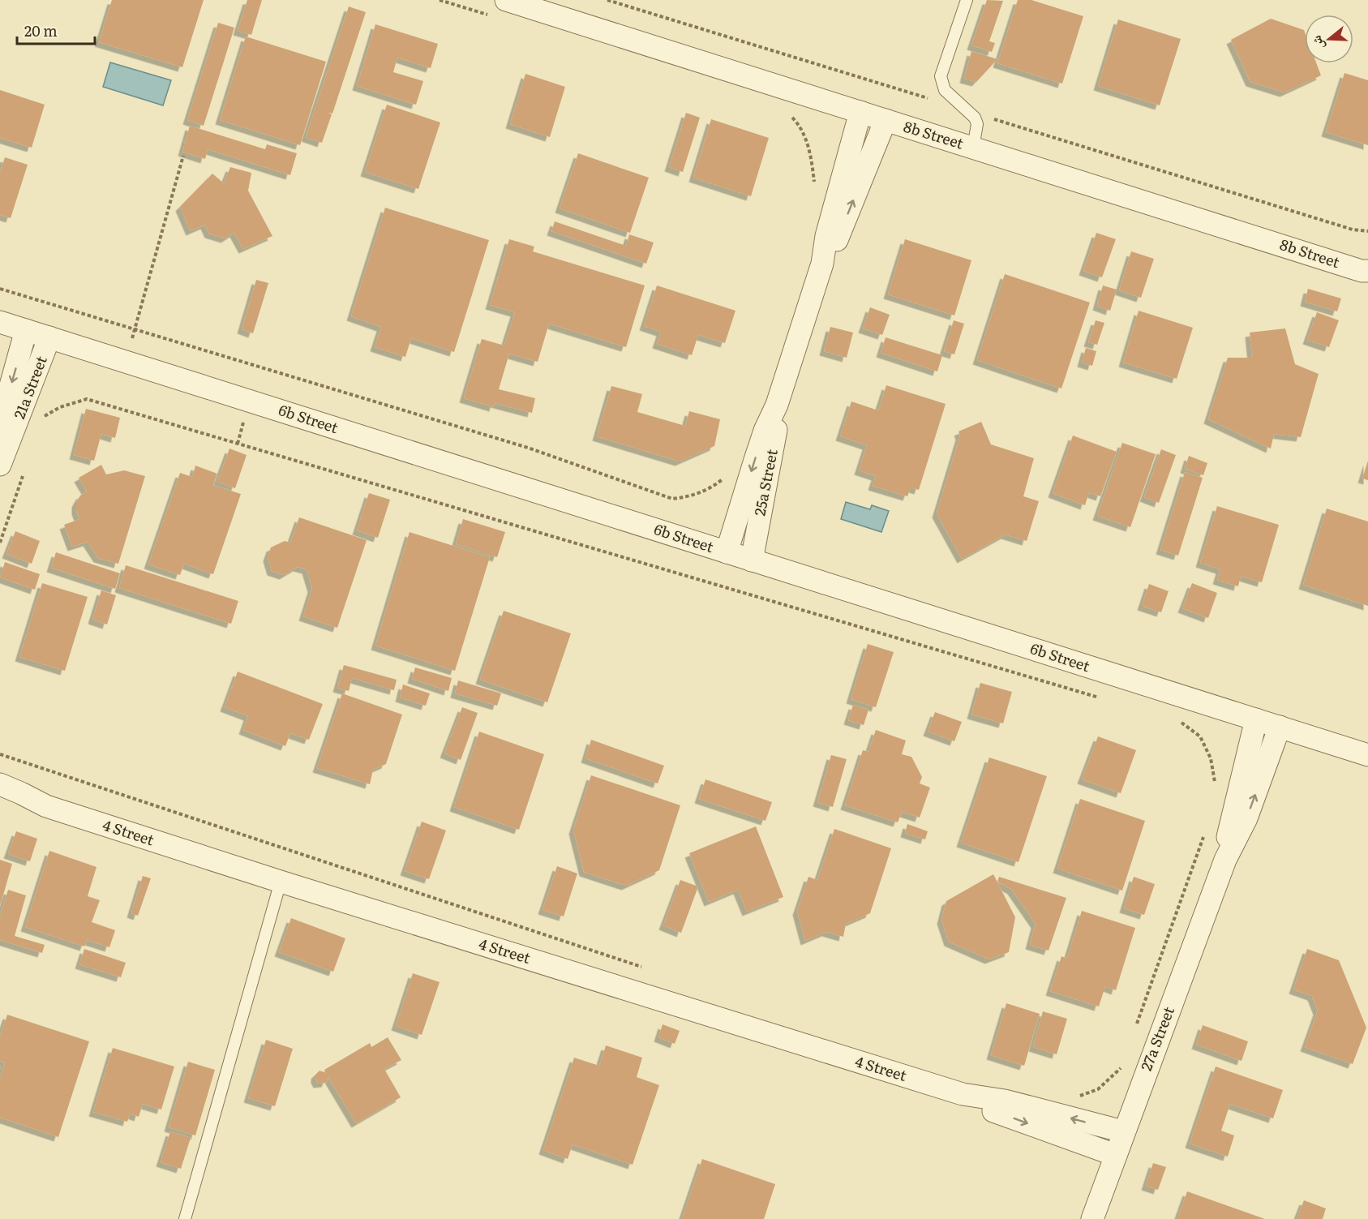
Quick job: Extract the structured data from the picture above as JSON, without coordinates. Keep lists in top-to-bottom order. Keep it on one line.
{"streets":{"street":["8b Street","21a Street","6b Street","25a Street","4 Street","27a Street"]},"crossings":[["8b Street","25a Street"],["21a Street","6b Street"],["6b Street","25a Street"],["6b Street","27a Street"],["4 Street","27a Street"]],"scale_bar":"20 m","north":"left"}
